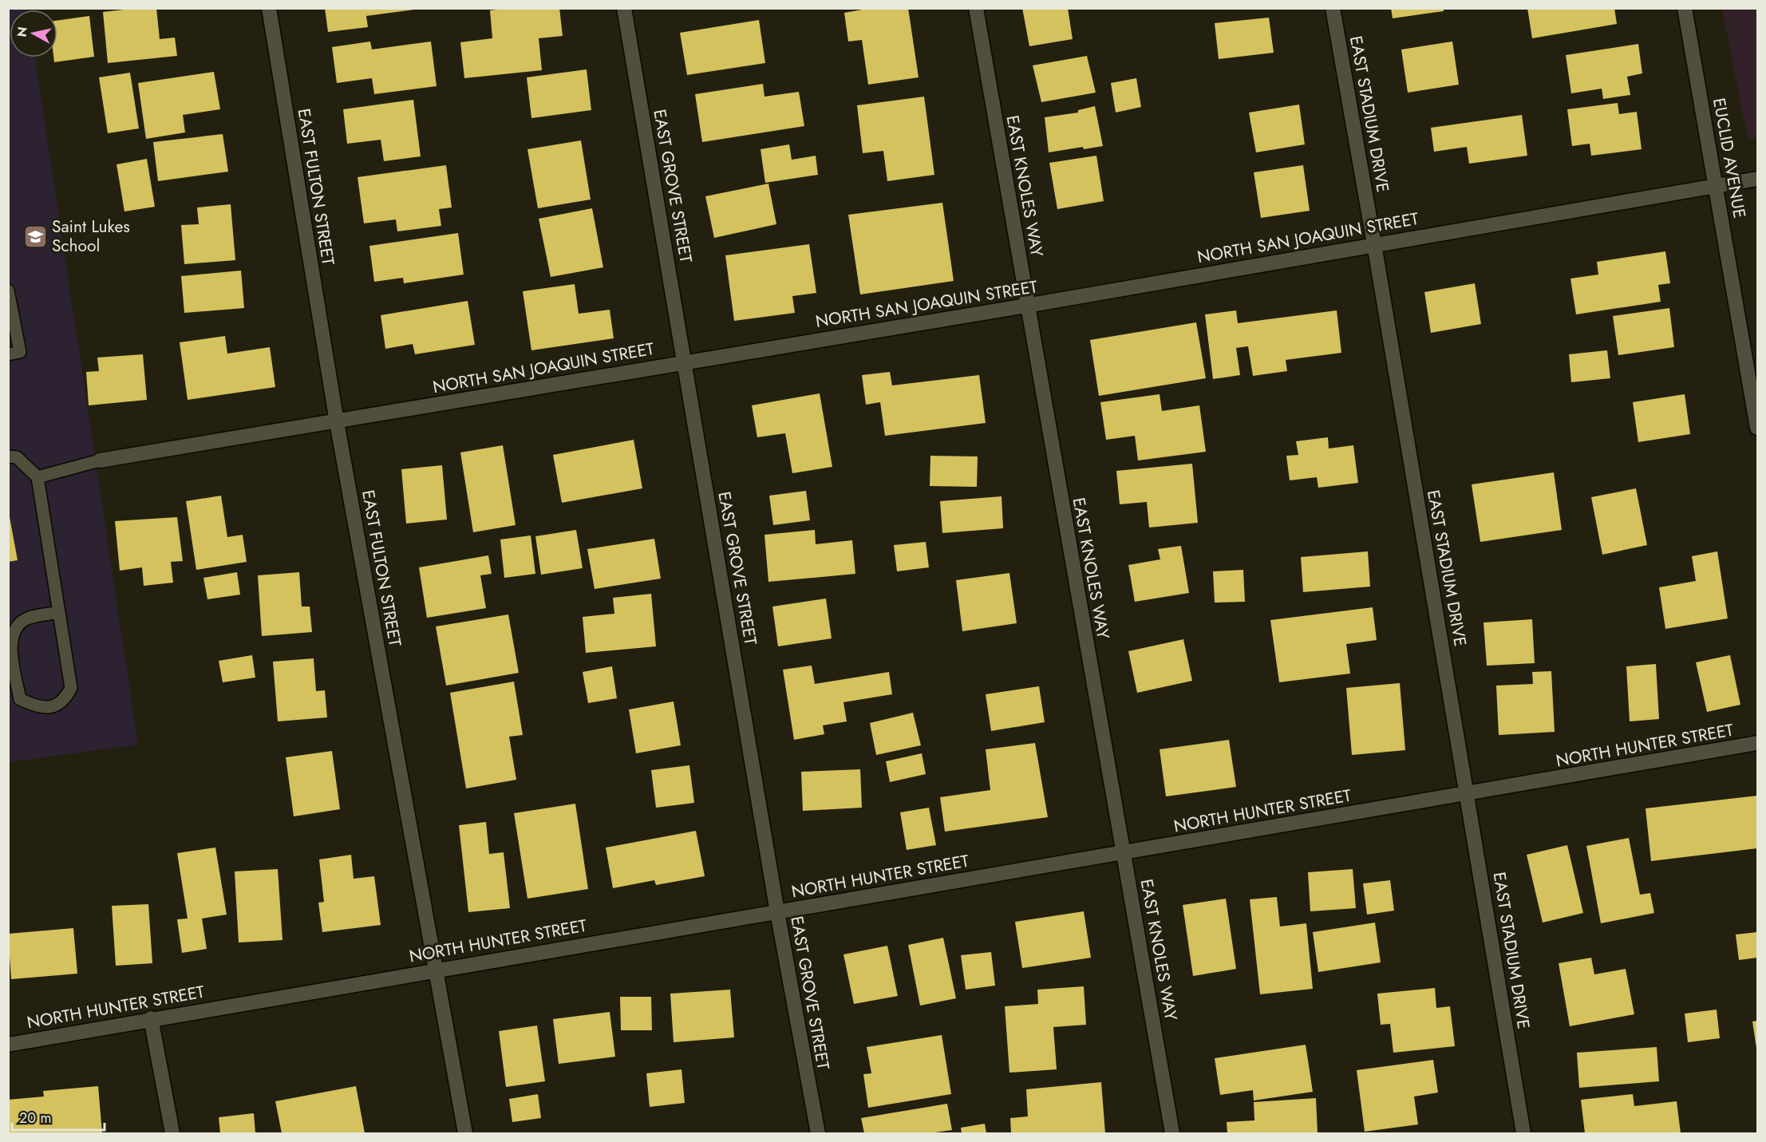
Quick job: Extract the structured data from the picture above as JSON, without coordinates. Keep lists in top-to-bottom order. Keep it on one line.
{"streets":{"street":["EAST STADIUM DRIVE","EUCLID AVENUE","EAST GROVE STREET","EAST KNOLES WAY","EAST FULTON STREET","NORTH SAN JOAQUIN STREET","NORTH HUNTER STREET"]},"crossings":[["EAST STADIUM DRIVE","NORTH SAN JOAQUIN STREET"],["EAST STADIUM DRIVE","NORTH HUNTER STREET"],["EUCLID AVENUE","NORTH SAN JOAQUIN STREET"],["EAST GROVE STREET","NORTH SAN JOAQUIN STREET"],["EAST GROVE STREET","NORTH HUNTER STREET"],["EAST KNOLES WAY","NORTH SAN JOAQUIN STREET"],["EAST KNOLES WAY","NORTH HUNTER STREET"],["EAST FULTON STREET","NORTH SAN JOAQUIN STREET"],["EAST FULTON STREET","NORTH HUNTER STREET"]],"places":{"school or university":["Saint Lukes School"]},"scale_bar":"20 m","north":"left"}
